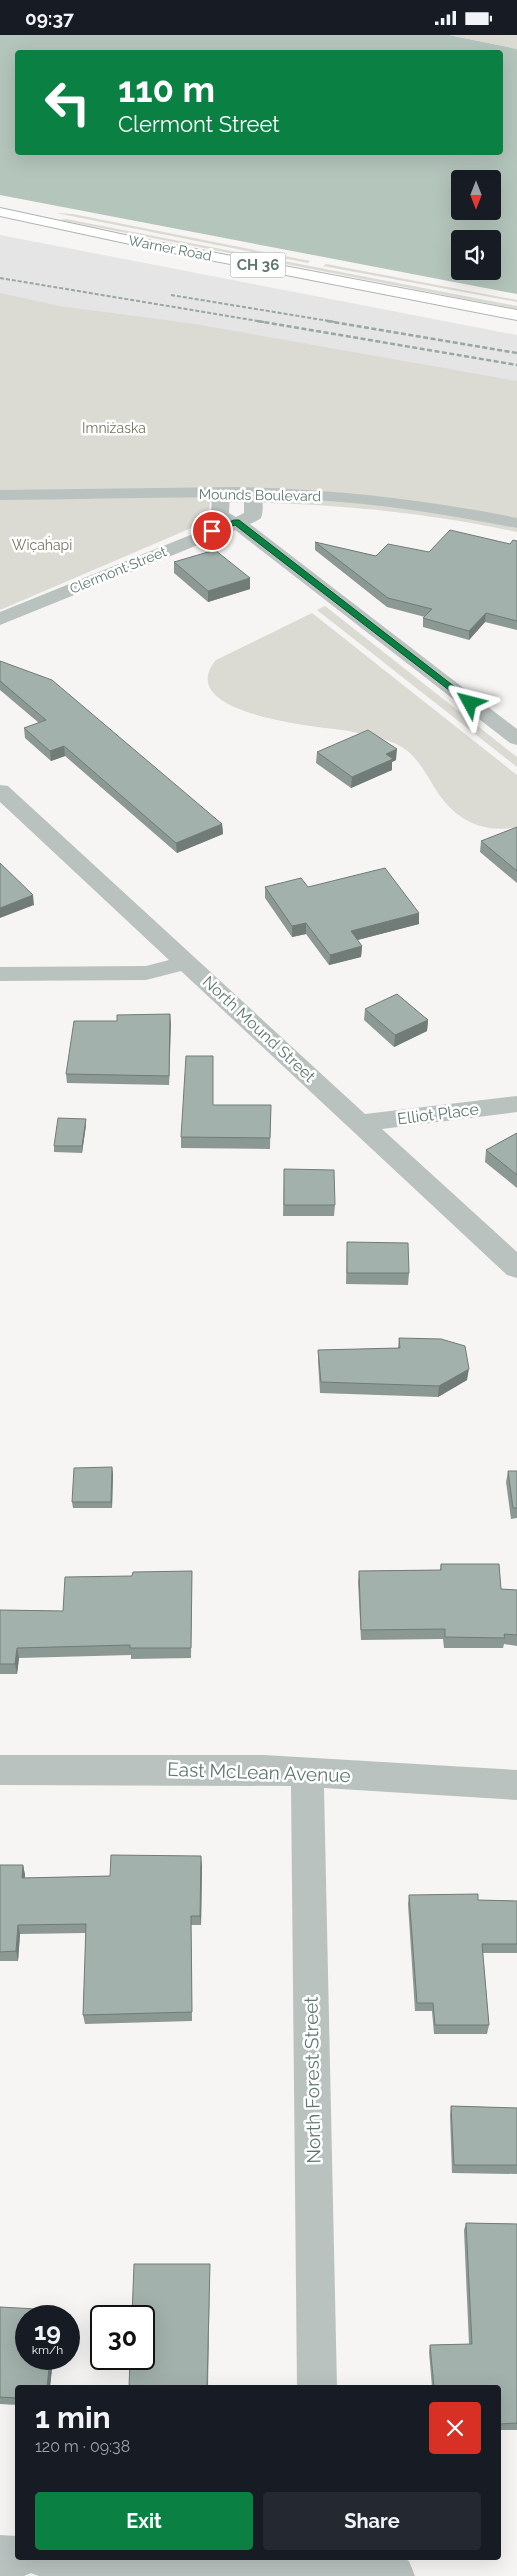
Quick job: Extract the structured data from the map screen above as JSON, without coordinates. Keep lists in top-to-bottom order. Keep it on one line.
{"streets":{"highway":["Warner Road","CH 36"],"street":["Mounds Boulevard","Clermont Street","North Mound Street","Elliot Place","East McLean Avenue","North Forest Street"]},"crossings":[["Mounds Boulevard","Clermont Street"],["North Mound Street","Elliot Place"],["East McLean Avenue","North Forest Street"]],"parks":["Imniżaska","Wic̣aḣapi"],"north":"bottom","page":{"status":"09:37","turn":["110 m","Clermont Street"],"speed":"19 km/h","limit":"30","heading":["1 min","120 m · 09:38"],"buttons":["Exit","Share"]}}
